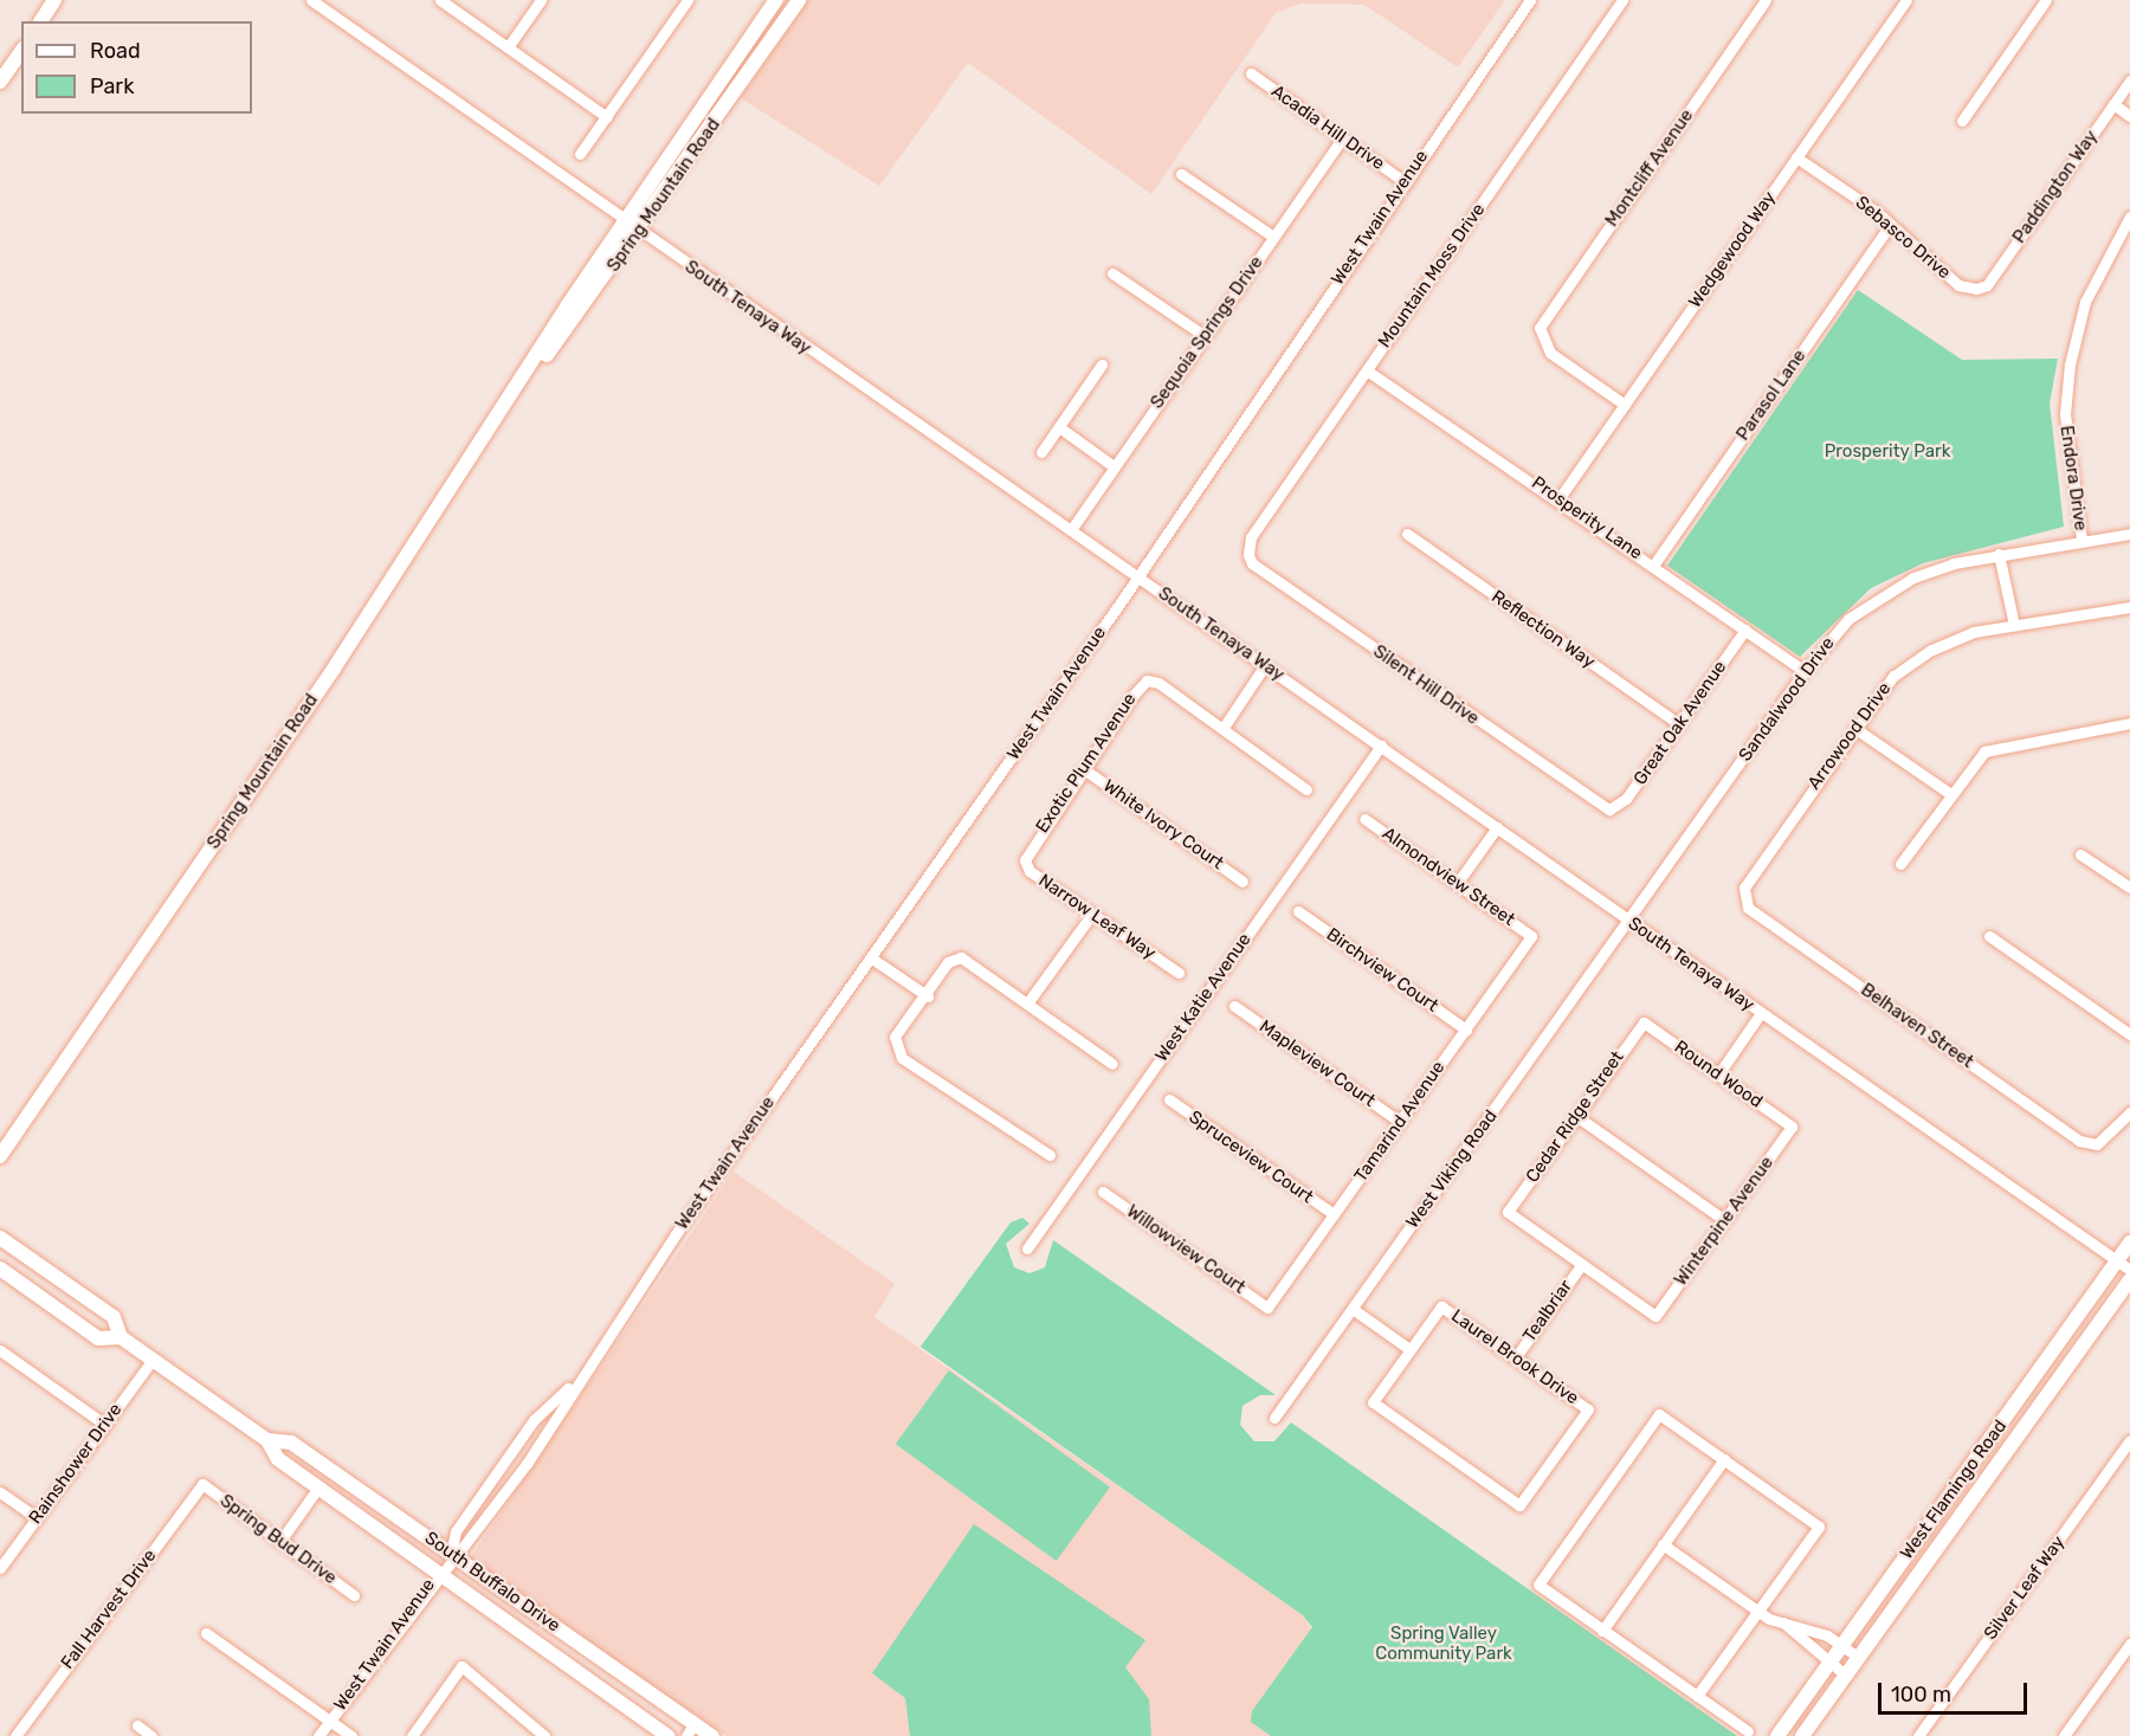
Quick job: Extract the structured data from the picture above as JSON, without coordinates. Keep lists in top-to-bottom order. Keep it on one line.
{"streets":{"main road":["Spring Mountain Road","West Flamingo Road","South Buffalo Drive"],"street":["Acadia Hill Drive","Montcliff Avenue","Paddington Way","West Twain Avenue","Sebasco Drive","Wedgewood Way","Mountain Moss Drive","South Tenaya Way","Sequoia Springs Drive","Parasol Lane","Endora Drive","Prosperity Lane","Reflection Way","Silent Hill Drive","Sandalwood Drive","Great Oak Avenue","Arrowood Drive","Exotic Plum Avenue","White Ivory Court","Almondview Street","Narrow Leaf Way","Birchview Court","West Katie Avenue","Belhaven Street","Mapleview Court","Round Wood","Cedar Ridge Street","Tamarind Avenue","Spruceview Court","West Viking Road","Winterpine Avenue","Willowview Court","Tealbriar","Laurel Brook Drive","Rainshower Drive","Spring Bud Drive","Silver Leaf Way","Fall Harvest Drive"]},"crossings":[["Acadia Hill Drive","West Twain Avenue"],["Acadia Hill Drive","Sequoia Springs Drive"],["Montcliff Avenue","Wedgewood Way"],["Paddington Way","Sebasco Drive"],["Spring Mountain Road","South Tenaya Way"],["West Twain Avenue","South Tenaya Way"],["West Twain Avenue","South Buffalo Drive"],["Sebasco Drive","Wedgewood Way"],["Sebasco Drive","Parasol Lane"],["Wedgewood Way","Prosperity Lane"],["Mountain Moss Drive","Prosperity Lane"],["Mountain Moss Drive","Silent Hill Drive"],["South Tenaya Way","Sequoia Springs Drive"],["South Tenaya Way","Sandalwood Drive"],["South Tenaya Way","West Katie Avenue"],["South Tenaya Way","West Viking Road"],["South Tenaya Way","West Flamingo Road"],["Parasol Lane","Prosperity Lane"],["Endora Drive","Sandalwood Drive"],["Prosperity Lane","Sandalwood Drive"],["Prosperity Lane","Great Oak Avenue"],["Reflection Way","Great Oak Avenue"],["Silent Hill Drive","Great Oak Avenue"],["Sandalwood Drive","West Viking Road"],["Arrowood Drive","Belhaven Street"],["Exotic Plum Avenue","White Ivory Court"],["Exotic Plum Avenue","Narrow Leaf Way"],["Almondview Street","Tamarind Avenue"],["Birchview Court","Tamarind Avenue"],["Mapleview Court","Tamarind Avenue"],["Round Wood","Cedar Ridge Street"],["Round Wood","Winterpine Avenue"],["Cedar Ridge Street","Winterpine Avenue"],["Cedar Ridge Street","Tealbriar"],["Tamarind Avenue","Spruceview Court"],["Tamarind Avenue","Willowview Court"],["Winterpine Avenue","Tealbriar"],["Tealbriar","Laurel Brook Drive"],["Rainshower Drive","South Buffalo Drive"],["Spring Bud Drive","Fall Harvest Drive"]],"parks":["Prosperity Park","Spring Valley Community Park"],"legend":["Road","Park"],"scale_bar":"100 m"}
